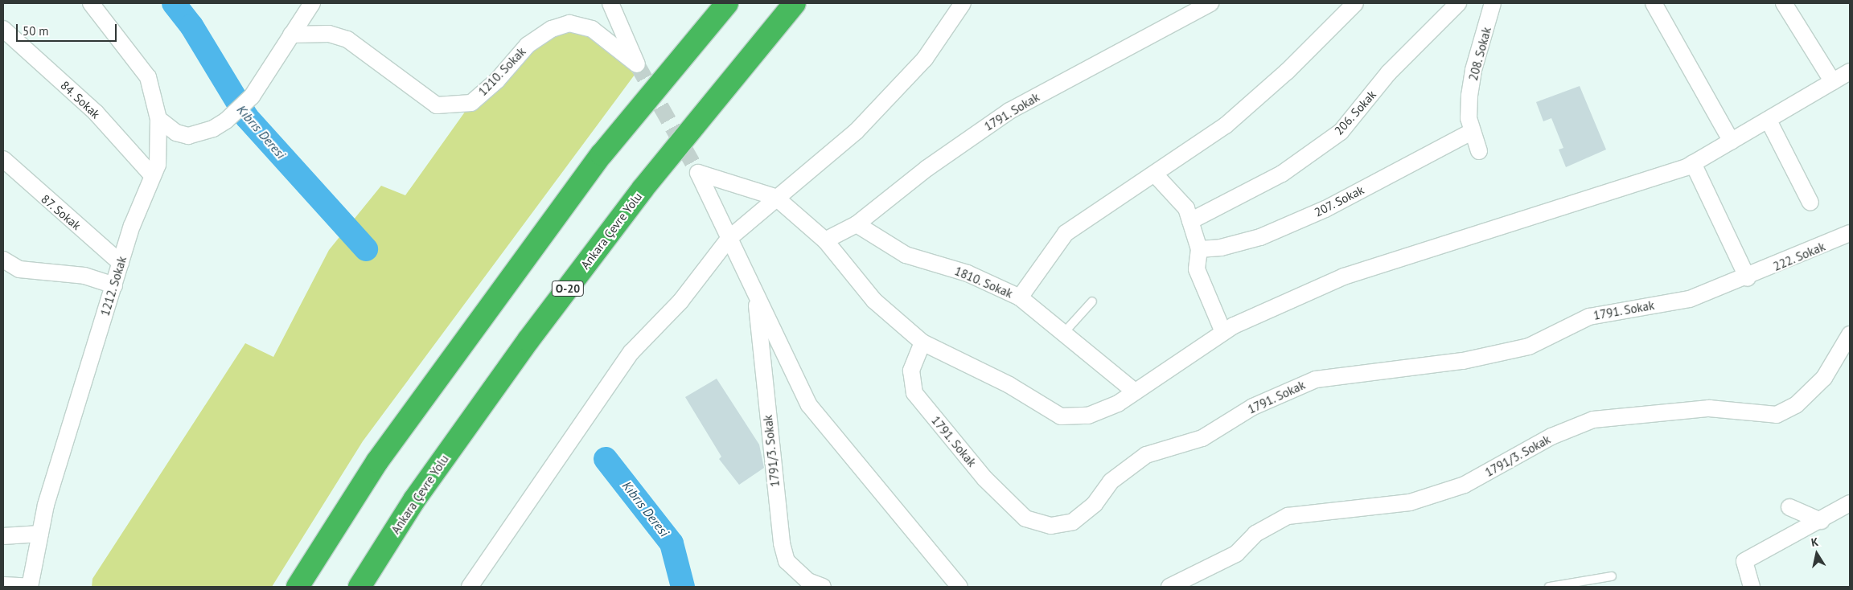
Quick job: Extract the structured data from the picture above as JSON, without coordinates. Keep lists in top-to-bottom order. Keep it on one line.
{"streets":{"highway":["Ankara Çevre Yolu","O-20"],"street":["208. Sokak","1210. Sokak","84. Sokak","1791. Sokak","206. Sokak","207. Sokak","87. Sokak","222. Sokak","1810. Sokak","1212. Sokak","1791/3. Sokak"]},"crossings":[["208. Sokak","207. Sokak"],["84. Sokak","1212. Sokak"],["1791. Sokak","222. Sokak"],["1791. Sokak","1810. Sokak"],["87. Sokak","1212. Sokak"]],"water":["Kıbrıs Deresi"],"scale_bar":"50 m","north":"top"}
